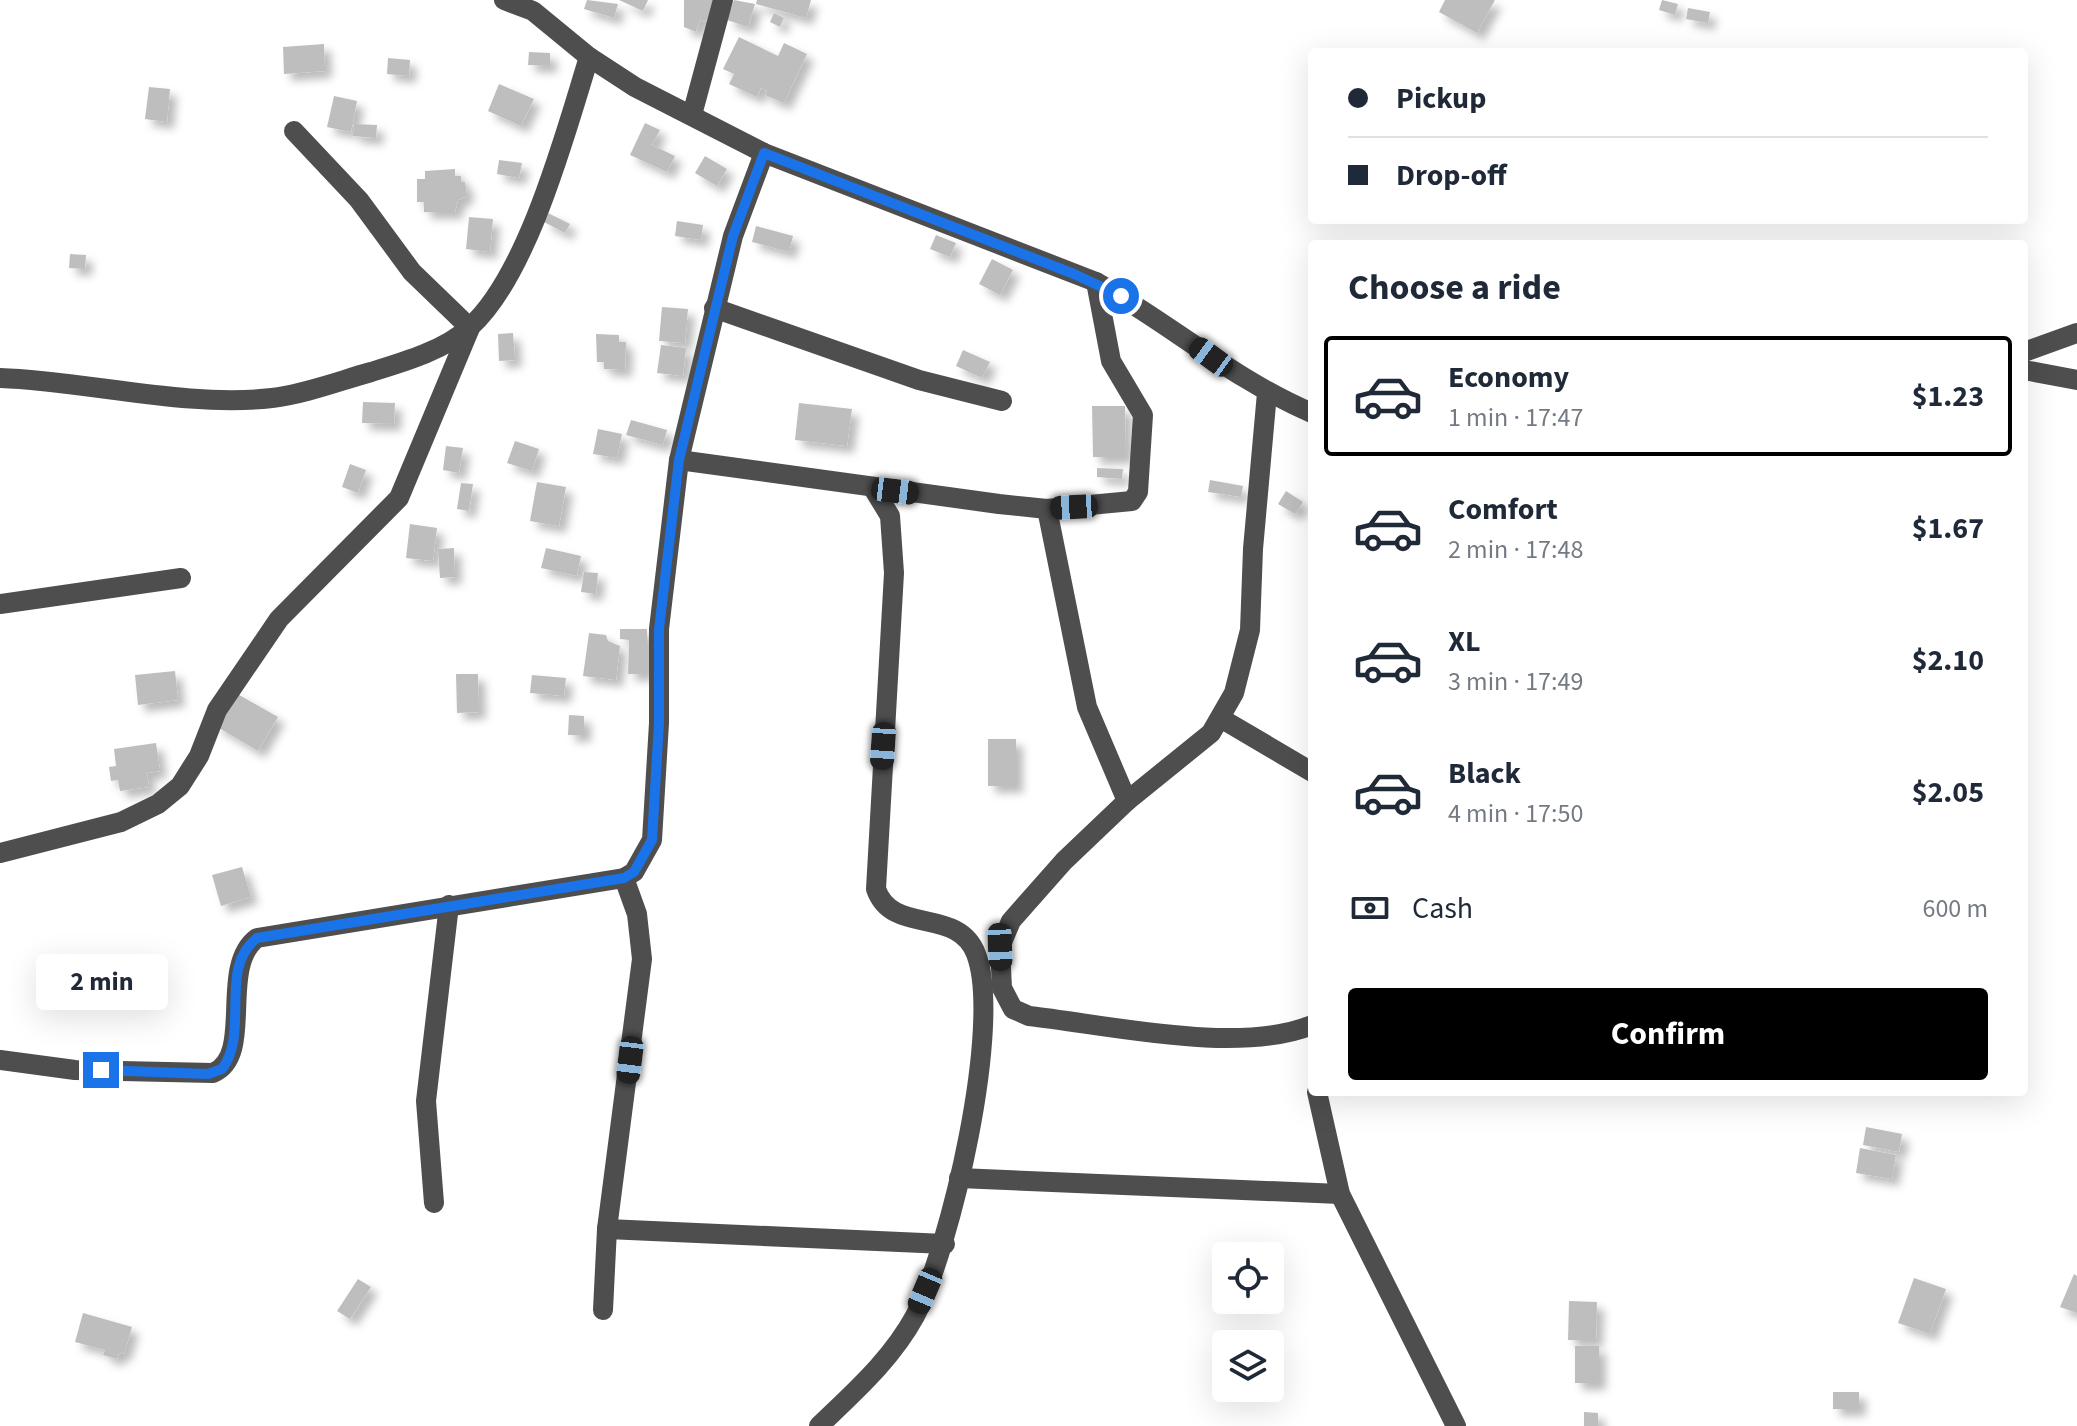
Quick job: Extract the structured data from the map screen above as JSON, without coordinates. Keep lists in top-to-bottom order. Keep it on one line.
{"page":{"banner":["Pickup","Drop-off"],"heading":"Choose a ride","list":[{"name":"Economy","note":"1 min · 17:47","value":"$1.23"},{"name":"Comfort","note":"2 min · 17:48","value":"$1.67"},{"name":"XL","note":"3 min · 17:49","value":"$2.10"},{"name":"Black","note":"4 min · 17:50","value":"$2.05"}],"pay":["Cash","600 m"],"bubble":"2 min","buttons":"Confirm"}}
